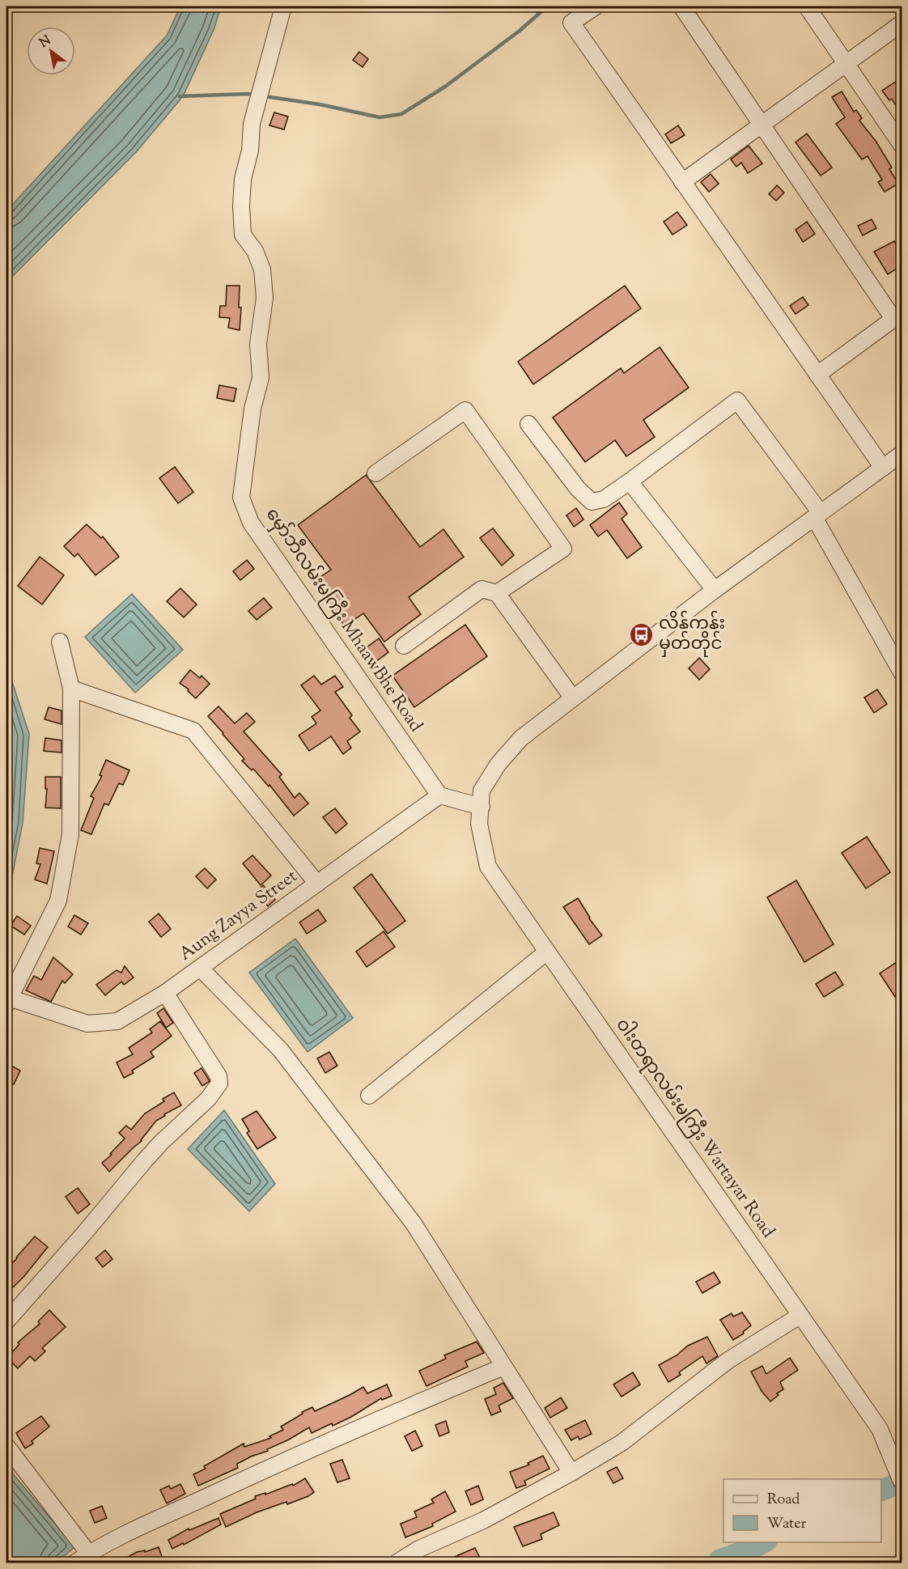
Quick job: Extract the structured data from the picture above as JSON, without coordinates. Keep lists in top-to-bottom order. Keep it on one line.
{"streets":{"street":["မှော်ဘီလမ်းမကြီး MhaawBhe Road","Aung Zayya Street","ဝါးတရာလမ်းမကြီး Wartayar Road"]},"crossings":[["မှော်ဘီလမ်းမကြီး MhaawBhe Road","Aung Zayya Street"]],"places":{"bus stop":["လိန်ကုန်း မှတ်တိုင်"]},"legend":["Road","Water"],"north":"top left"}
